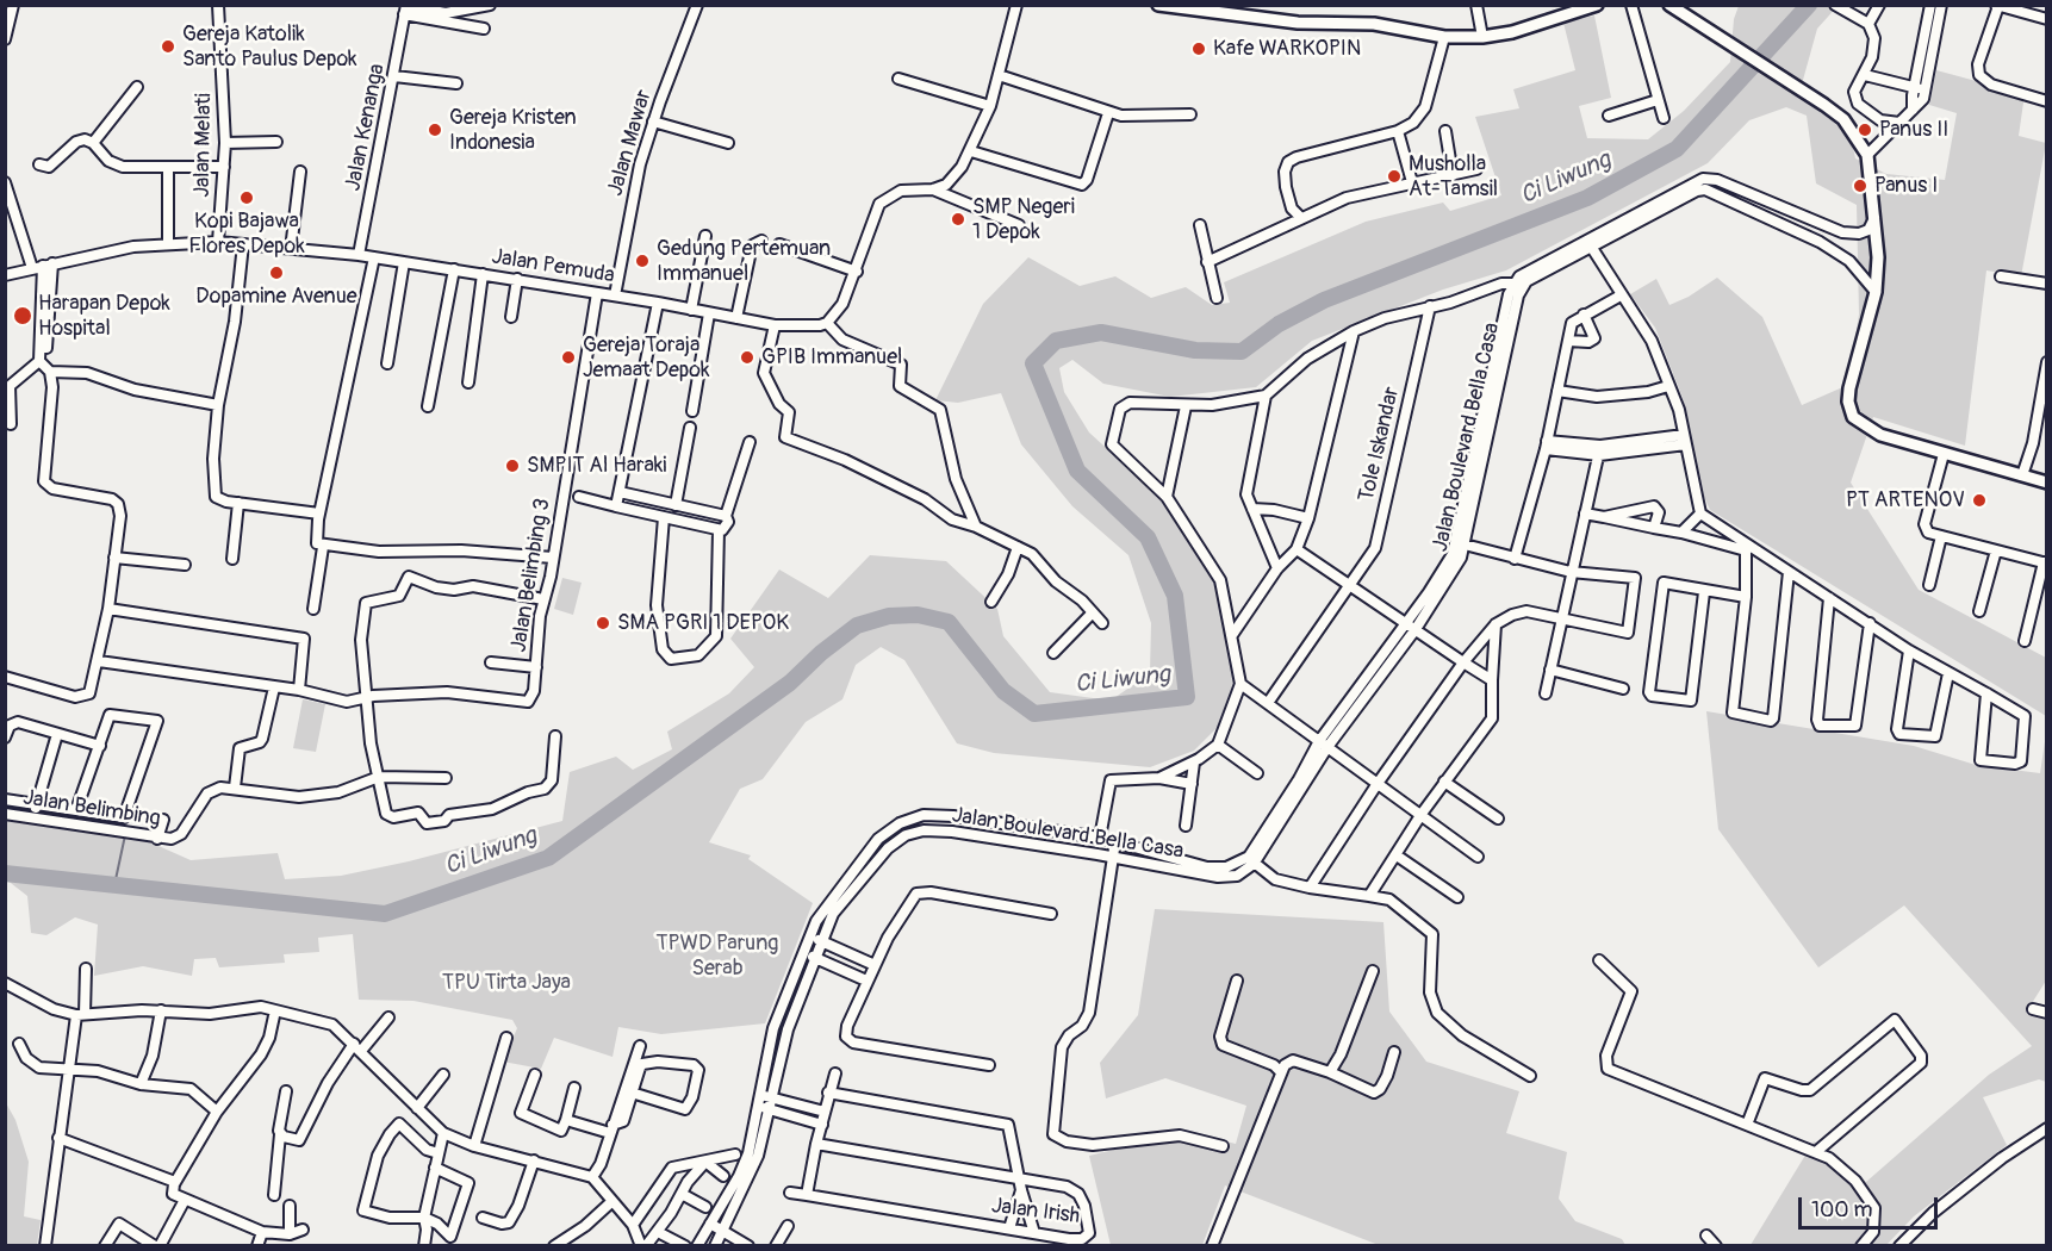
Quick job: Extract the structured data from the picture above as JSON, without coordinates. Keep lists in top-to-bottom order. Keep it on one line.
{"streets":{"street":["Jalan Kenanga","Jalan Mawar","Jalan Melati","Jalan Pemuda","Jalan Boulevard Bella Casa","Tole Iskandar","Jalan Belimbing 3","Jalan Belimbing","Jalan Irish"]},"crossings":[["Jalan Kenanga","Jalan Pemuda"],["Jalan Mawar","Jalan Pemuda"],["Jalan Melati","Jalan Pemuda"],["Jalan Pemuda","Jalan Belimbing 3"],["Jalan Boulevard Bella Casa","Tole Iskandar"]],"water":["Ci Liwung"],"parks":["TPWD Parung Serab","TPU Tirta Jaya"],"places":["Gereja Katolik Santo Paulus Depok","Kafe WARKOPIN","Gereja Kristen Indonesia","Panus II","Musholla At-Tamsil","Panus I","Kopi Bajawa Flores Depok","SMP Negeri 1 Depok","Gedung Pertemuan Immanuel","Dopamine Avenue","Harapan Depok Hospital","Gereja Toraja Jemaat Depok","GPIB Immanuel","SMPIT Al Haraki","PT ARTENOV","SMA PGRI 1 DEPOK"],"scale_bar":"100 m"}
